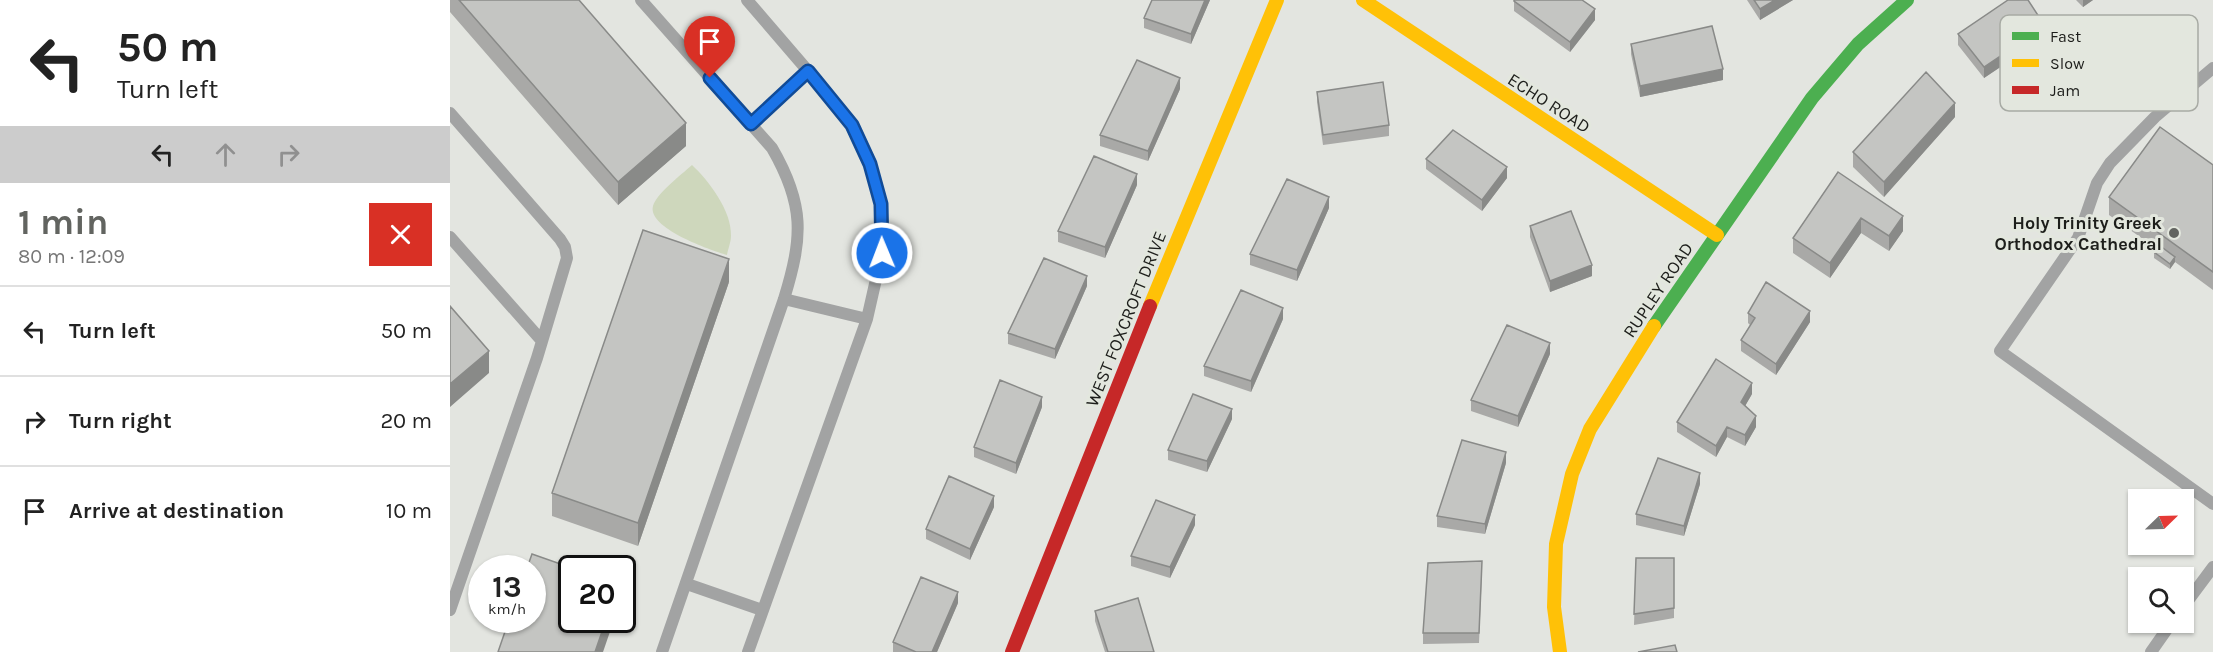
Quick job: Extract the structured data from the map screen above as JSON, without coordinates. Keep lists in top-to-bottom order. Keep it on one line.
{"streets":{"street":["ECHO ROAD","RUPLEY ROAD","WEST FOXCROFT DRIVE"]},"crossings":[["ECHO ROAD","RUPLEY ROAD"]],"places":["Holy Trinity Greek Orthodox Cathedral"],"legend":["Fast","Slow","Jam"],"north":"top right","page":{"turn":["50 m","Turn left"],"heading":["1 min","80 m · 12:09"],"list":[{"name":"Turn left","value":"50 m"},{"name":"Turn right","value":"20 m"},{"name":"Arrive at destination","value":"10 m"}],"speed":"13 km/h","limit":"20"}}
